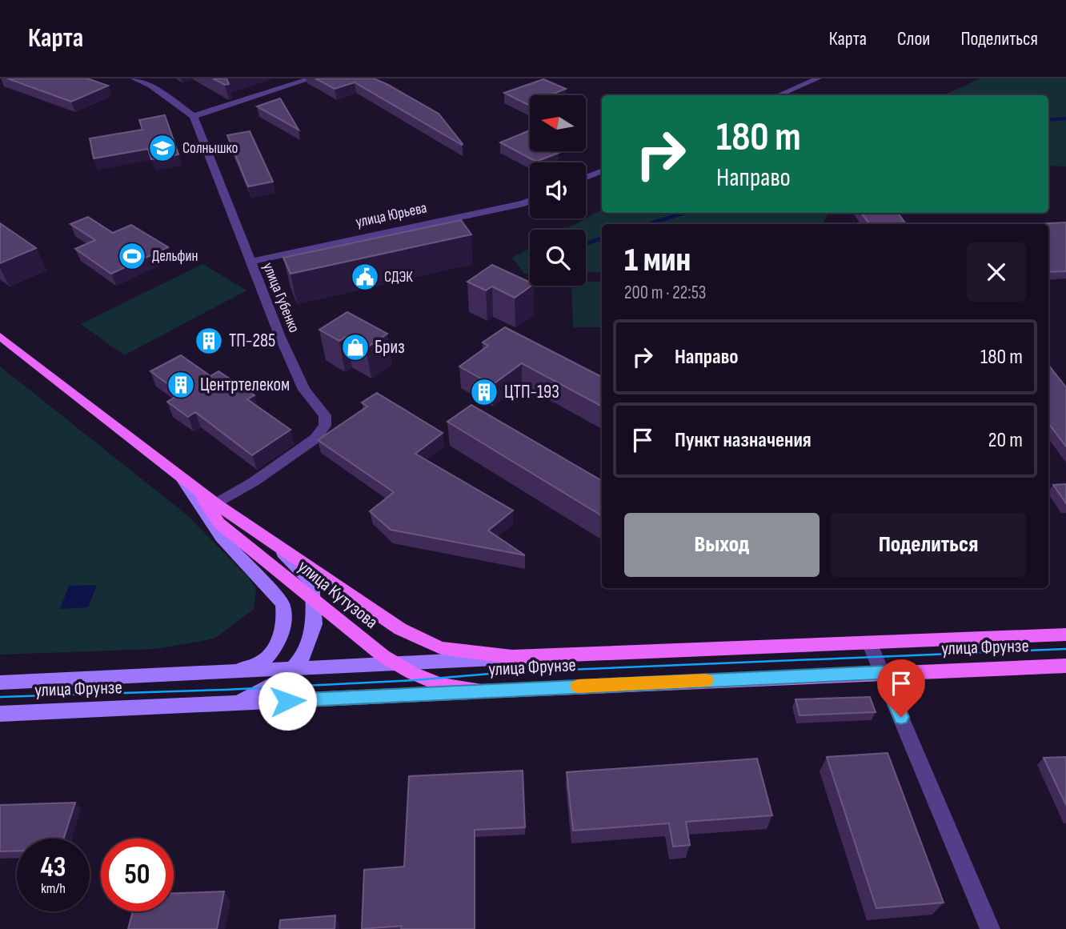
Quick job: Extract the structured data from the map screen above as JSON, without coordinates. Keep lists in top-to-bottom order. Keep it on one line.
{"streets":{"main road":["улица Кутузова","улица Фрунзе"],"street":["улица Юрьева","улица Губенко"]},"crossings":[["улица Юрьева","улица Губенко"],["улица Губенко","улица Кутузова"],["улица Кутузова","улица Фрунзе"]],"places":{"school or university":["Солнышко"],"sports":["Дельфин"],"public building":["СДЭК"],"building":["ТП-285","Центртелеком","ЦТП-193"],"shop":["Бриз"]},"north":"left","page":{"header":"Карта","nav":["Карта","Слои","Поделиться"],"turn":["180 m","Направо"],"heading":["1 мин","200 m · 22:53"],"list":[{"name":"Направо","value":"180 m"},{"name":"Пункт назначения","value":"20 m"}],"buttons":["Выход","Поделиться"],"speed":"43 km/h","limit":"50"}}
